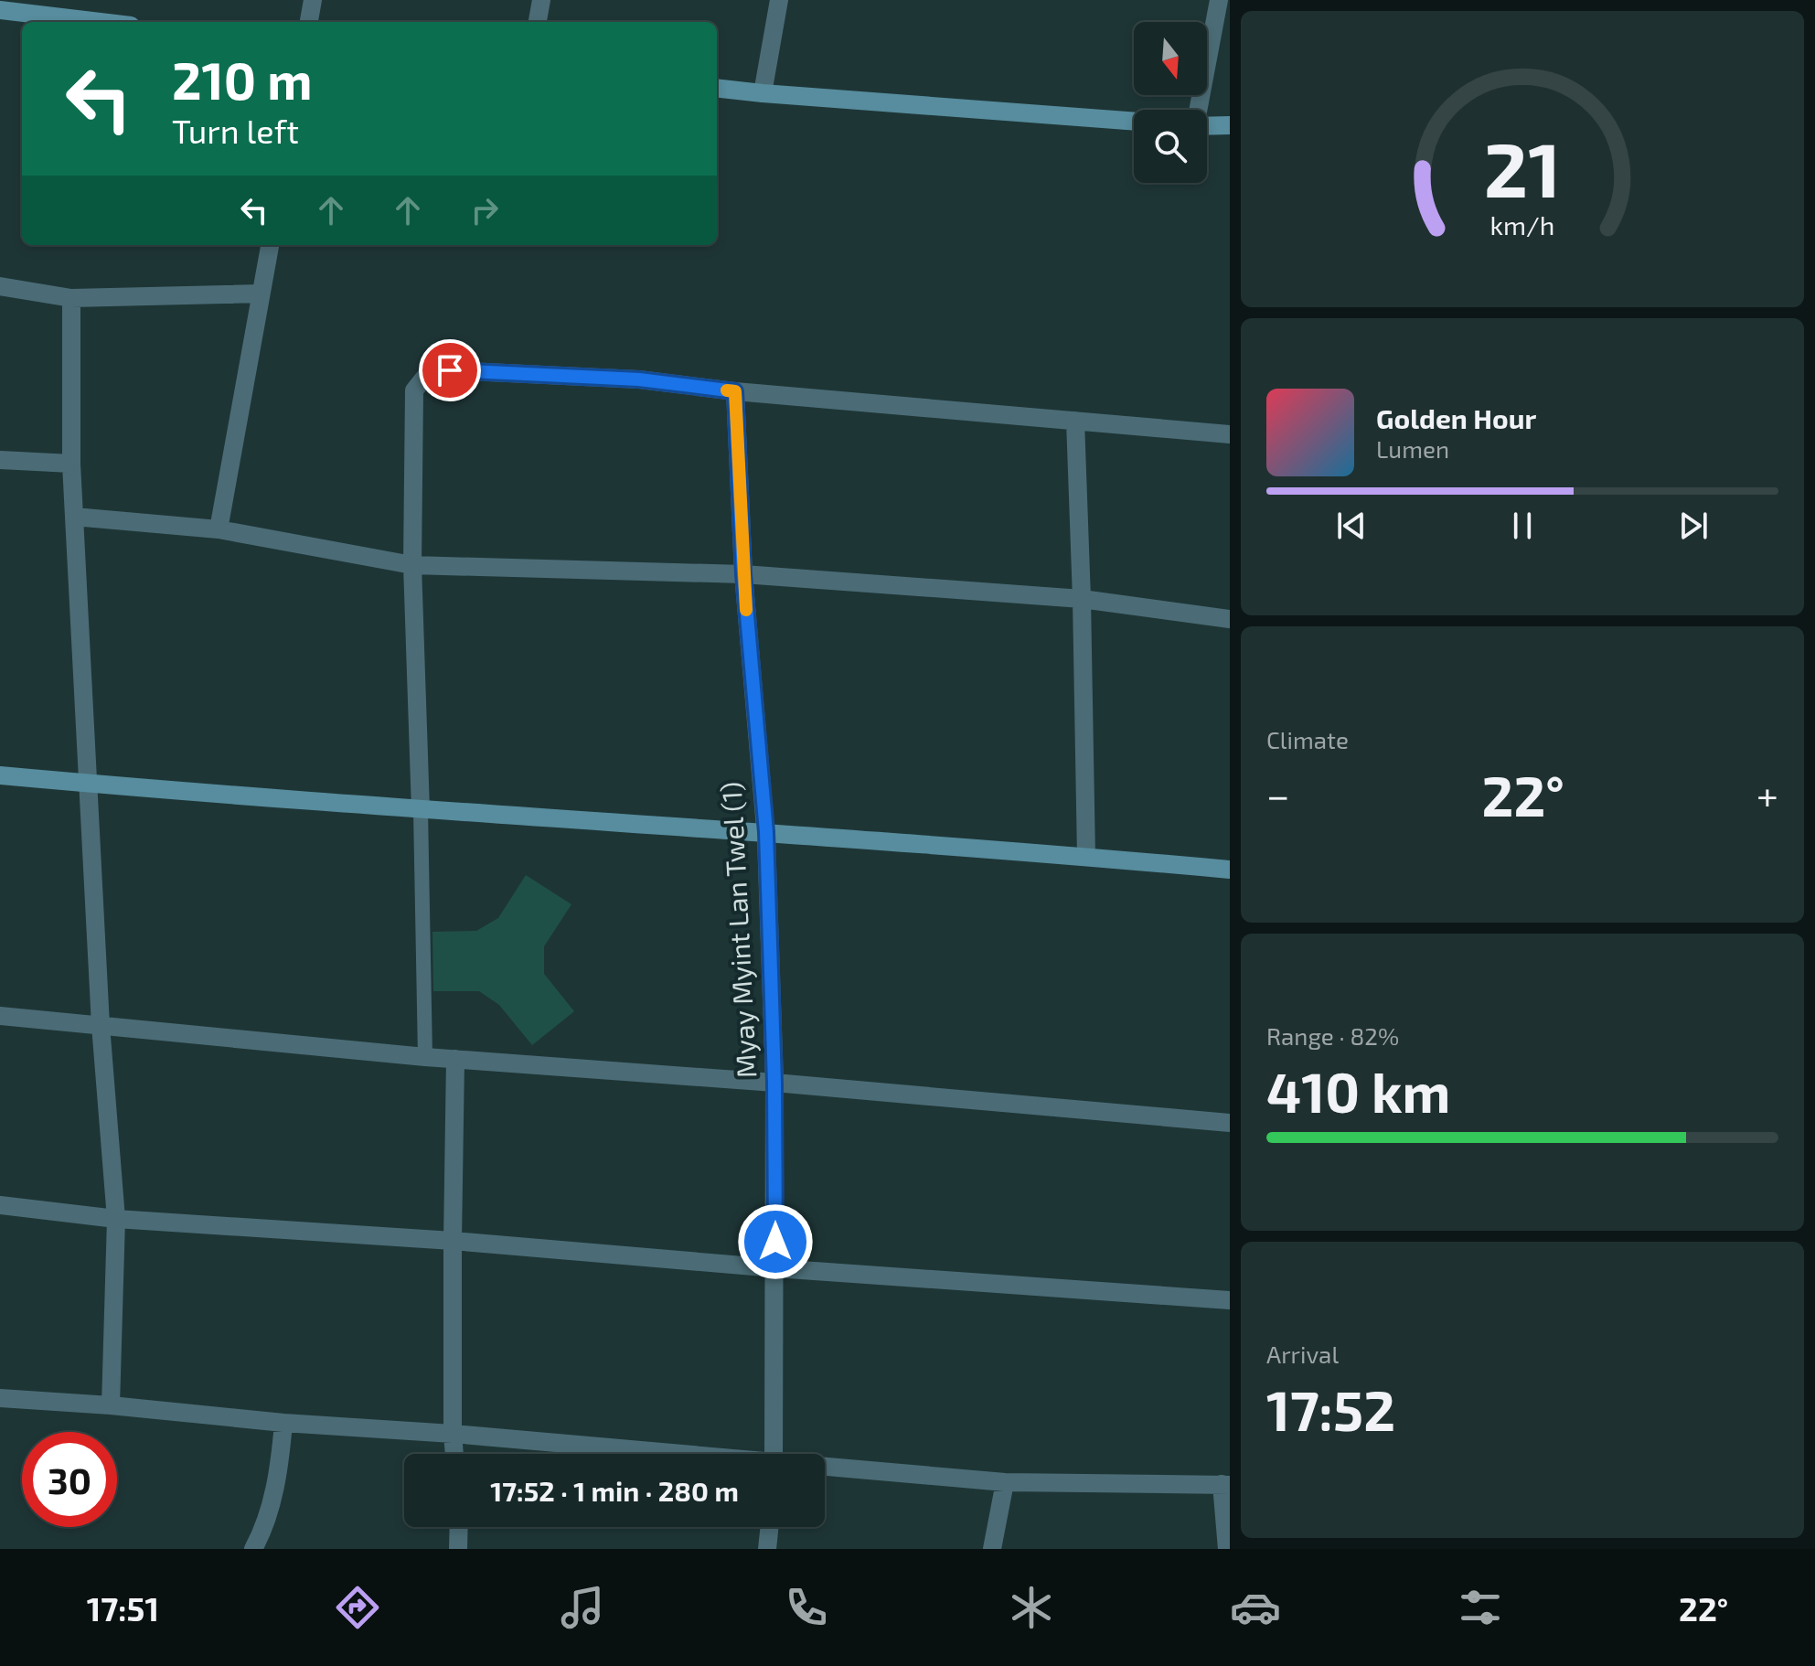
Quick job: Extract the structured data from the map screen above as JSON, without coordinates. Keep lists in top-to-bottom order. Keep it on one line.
{"streets":{"street":["Myay Myint Lan Twel (1)"]},"north":"bottom","page":{"turn":["210 m","Turn left"],"song":["Golden Hour","Lumen"],"tile":["Climate",["Range · 82%","410 km"],["Arrival","17:52"]],"heat":["−","22°","+"],"limit":"30","trip":"17:52 · 1 min · 280 m","tabs":["17:51","22°"],"gauge":["21","km/h"]}}
